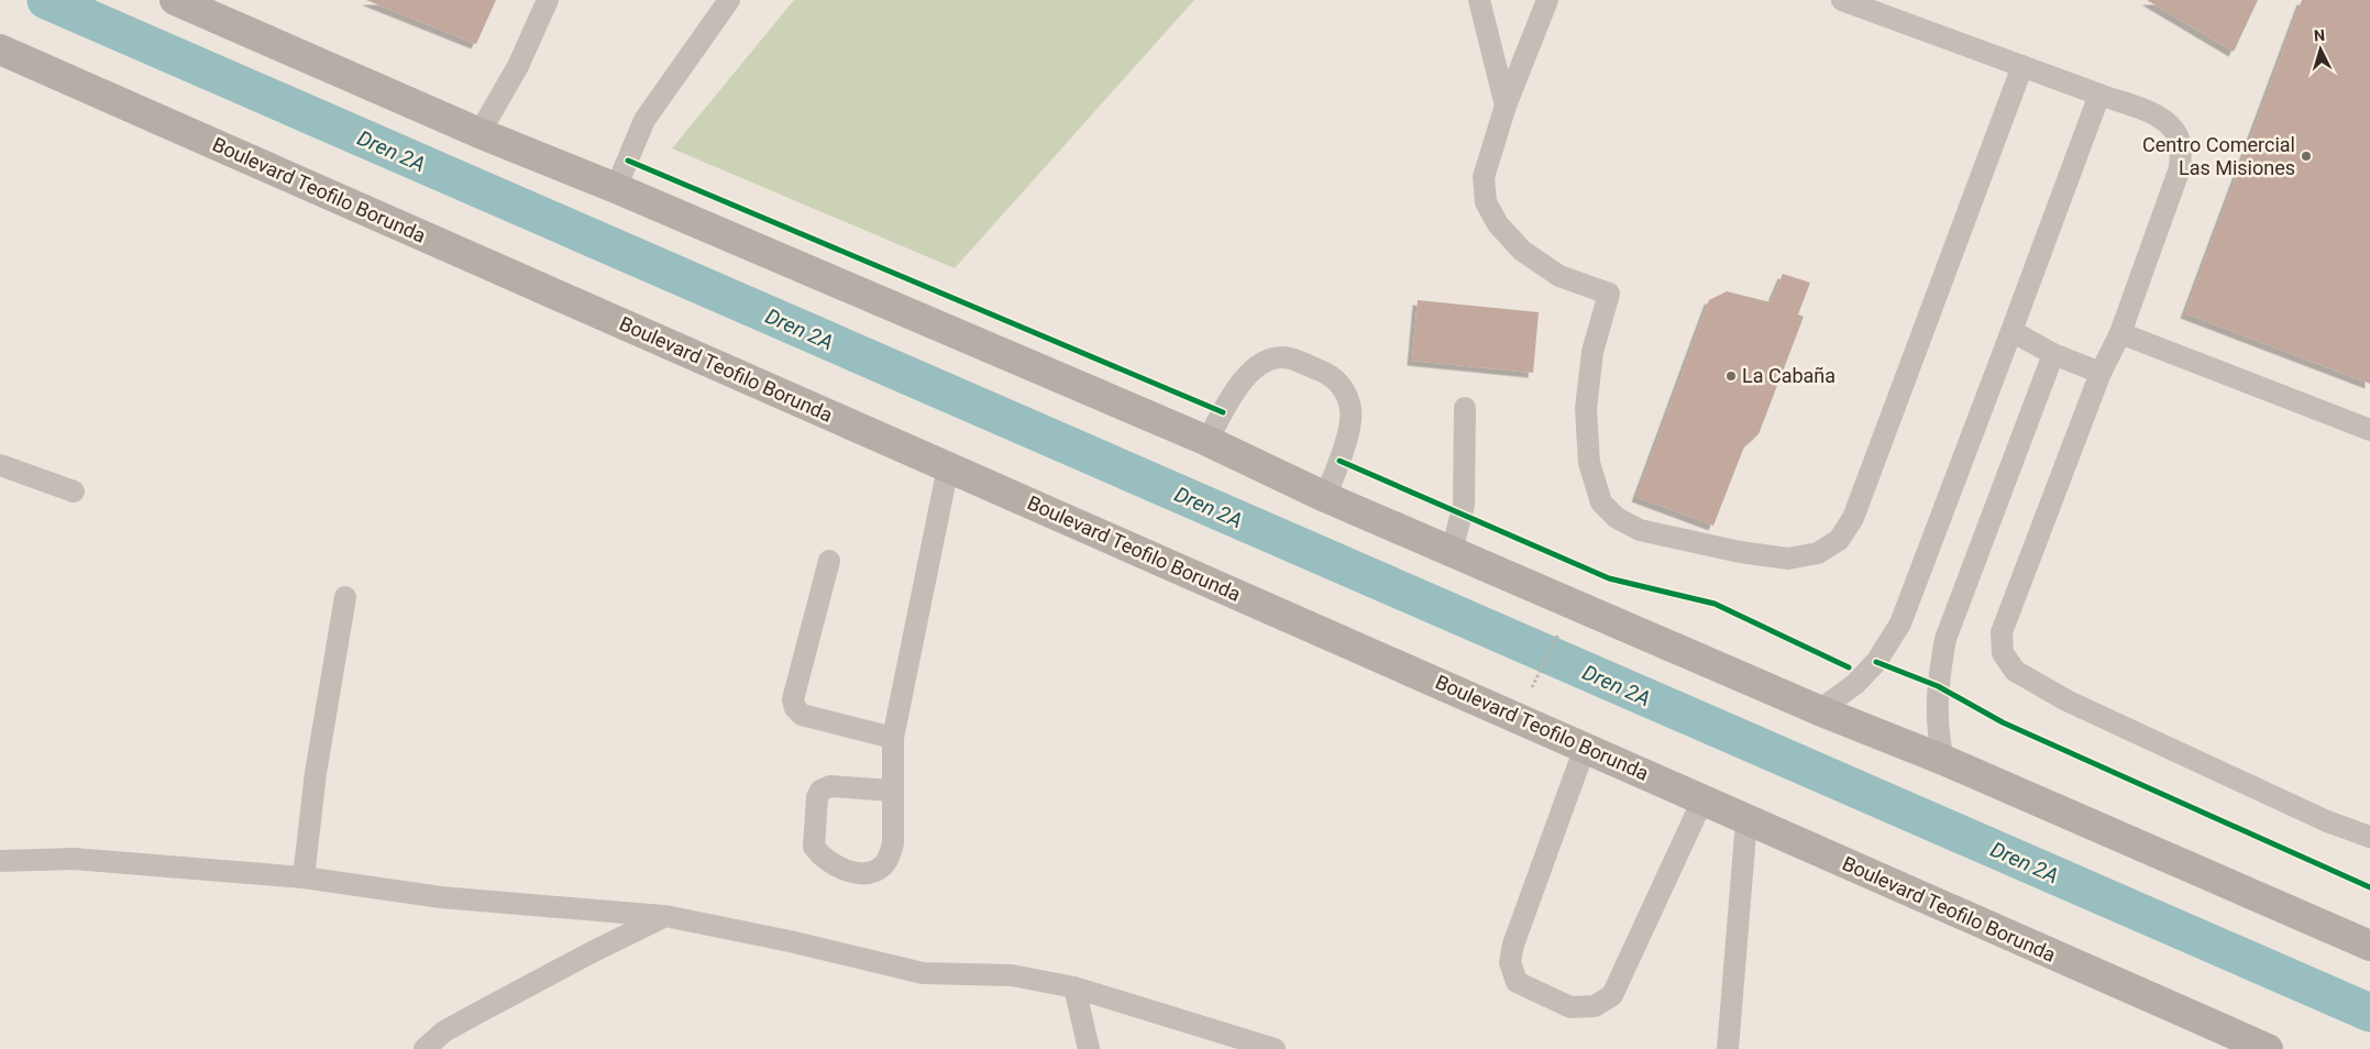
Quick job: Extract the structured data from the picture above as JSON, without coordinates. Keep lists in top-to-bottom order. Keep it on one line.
{"streets":{"main road":["Boulevard Teofilo Borunda"]},"water":["Dren 2A"],"places":["Centro Comercial Las Misiones","La Cabaña"],"north":"top"}
